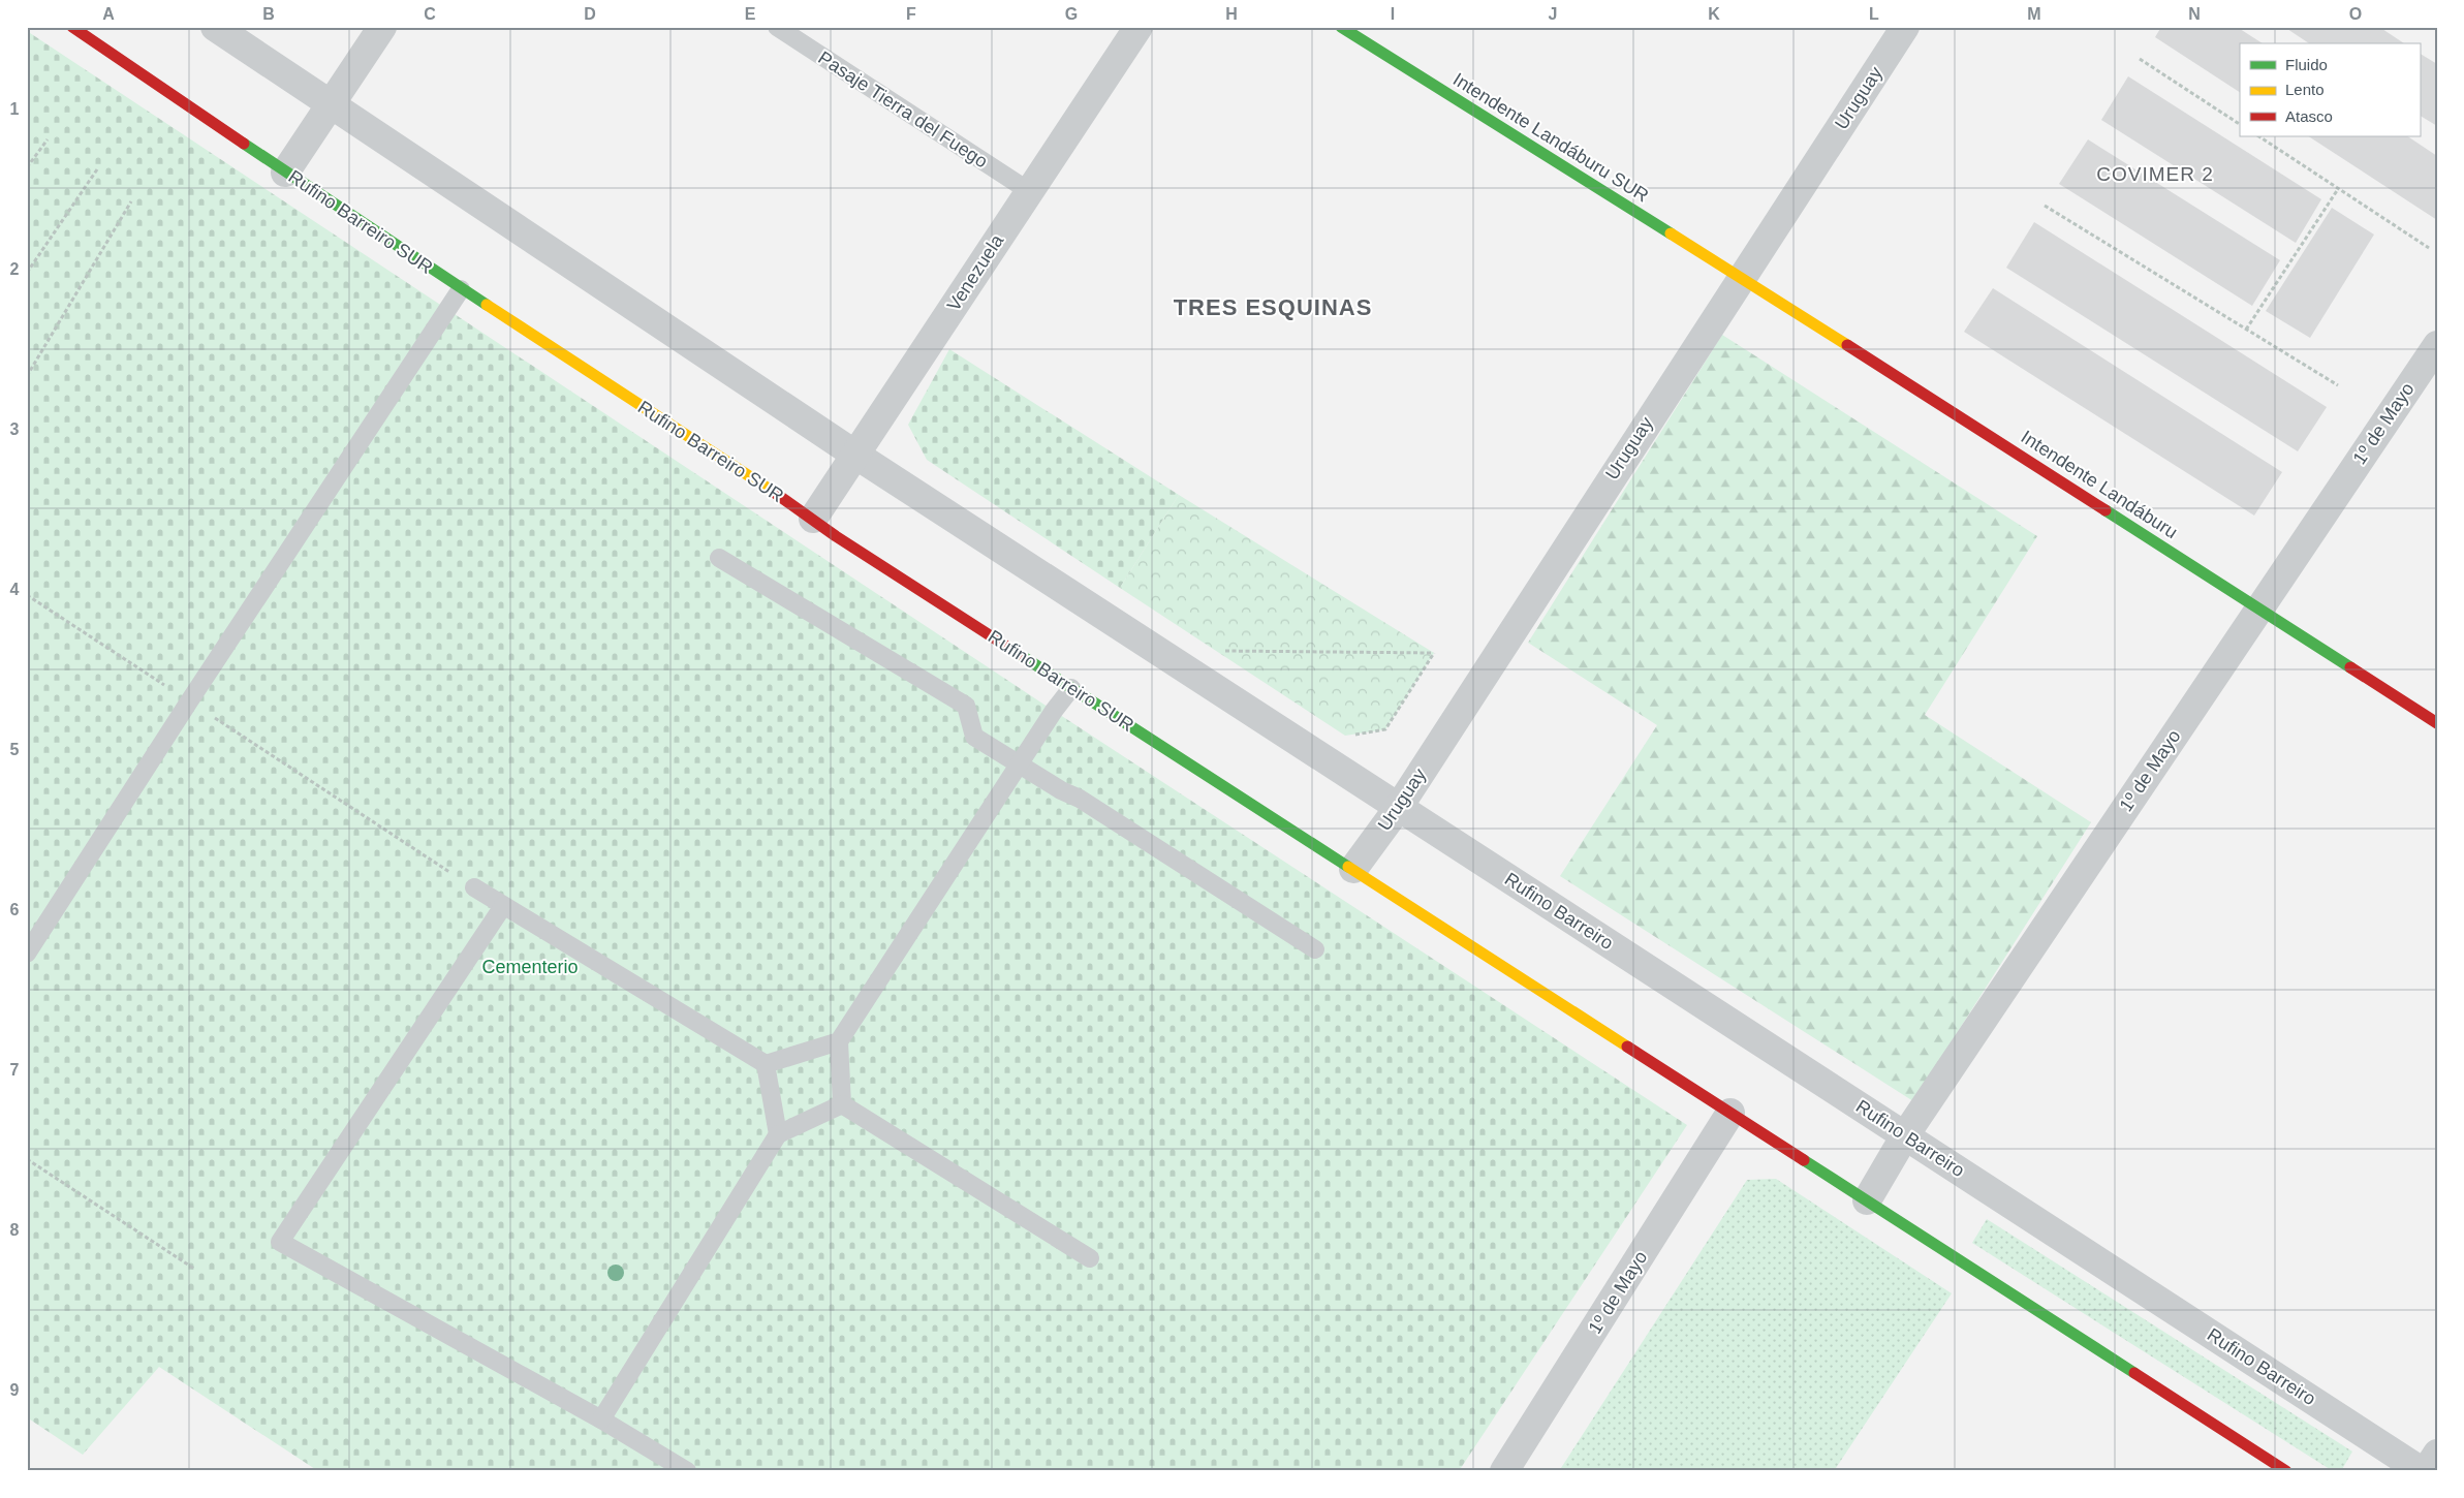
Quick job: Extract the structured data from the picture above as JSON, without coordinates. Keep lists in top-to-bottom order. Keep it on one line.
{"streets":{"street":["Uruguay","Intendente Landáburu SUR","Rufino Barreiro SUR","Venezuela","1º de Mayo","Intendente Landáburu","Rufino Barreiro"],"lane":["Pasaje Tierra del Fuego"]},"crossings":[["Uruguay","Intendente Landáburu SUR"],["Uruguay","Rufino Barreiro SUR"],["Uruguay","Intendente Landáburu"],["Uruguay","Rufino Barreiro"],["Pasaje Tierra del Fuego","Venezuela"],["Intendente Landáburu SUR","Intendente Landáburu"],["Rufino Barreiro SUR","Venezuela"],["1º de Mayo","Intendente Landáburu"],["1º de Mayo","Rufino Barreiro"]],"districts":["COVIMER 2","TRES ESQUINAS"],"parks":["Cementerio"],"legend":["Fluido","Lento","Atasco"],"grid":{"columns":["A","B","C","D","E","F","G","H","I","J","K","L","M","N","O"],"rows":["1","2","3","4","5","6","7","8","9"]}}
